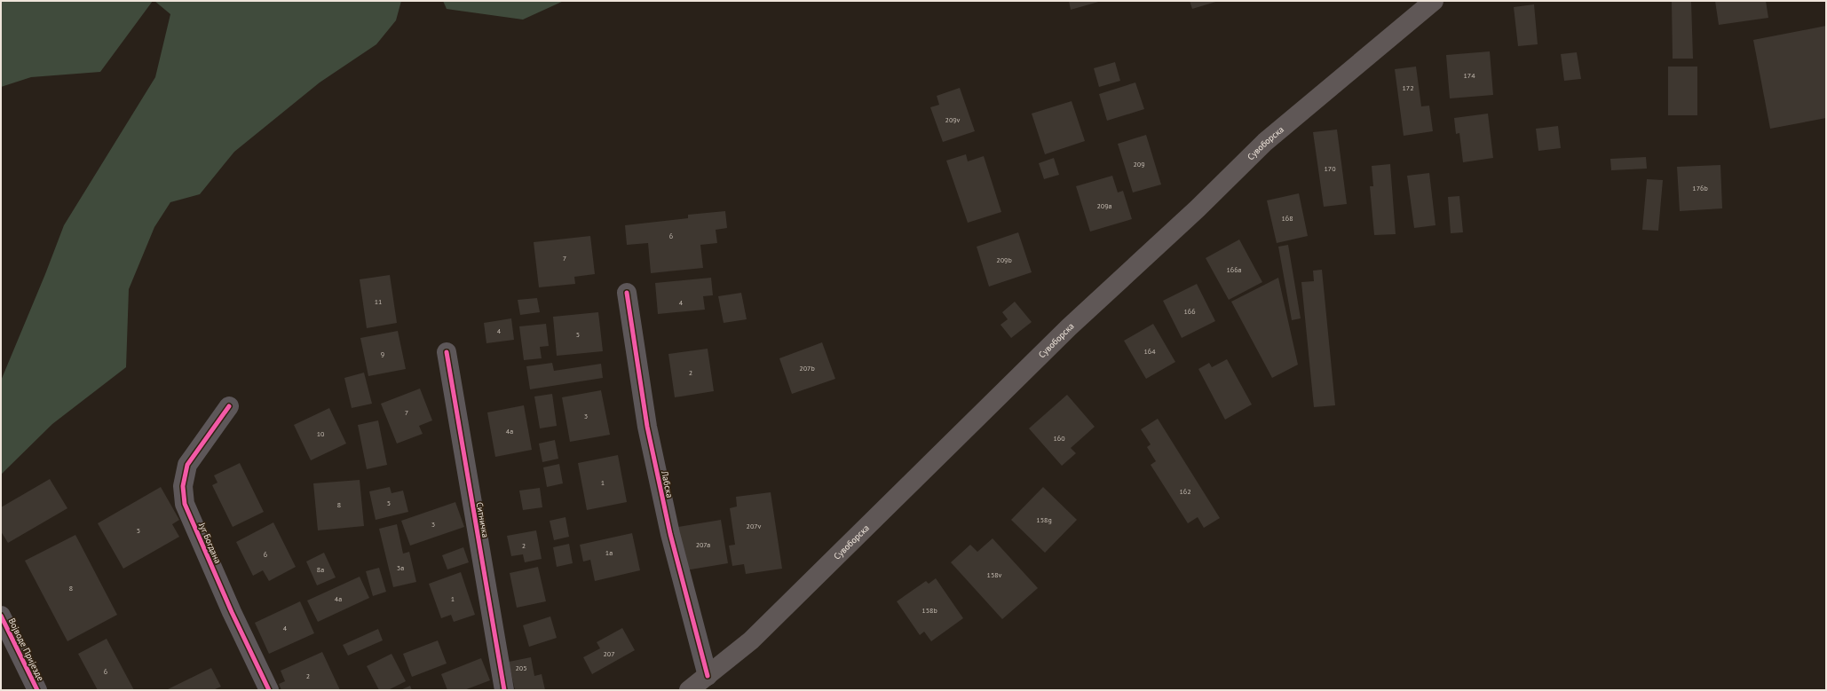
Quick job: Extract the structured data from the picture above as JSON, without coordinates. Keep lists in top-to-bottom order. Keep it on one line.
{"streets":{"main road":["Сувоборска"],"street":["Лабска","Ситничка","Југ Богдана","Војводе Пријезде"]},"crossings":[["Сувоборска","Лабска"]],"house_numbers":["174","172","209v","209","170","176b","209a","168","6","7","209b","166a","11","4","166","4","5","164","9","207b","2","7","3","4a","10","160","1","162","5","8","158g","3","207v","5","207a","2","1a","6","3a","8a","158v","8","4a","1","158b","4","207","205","6","2"]}
